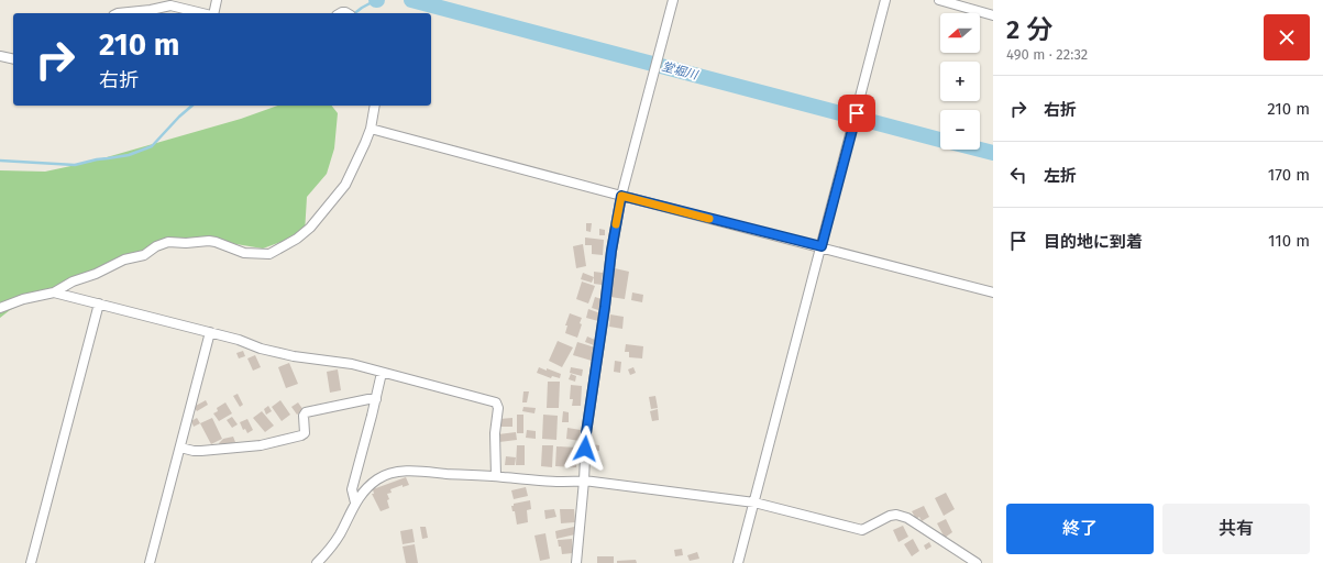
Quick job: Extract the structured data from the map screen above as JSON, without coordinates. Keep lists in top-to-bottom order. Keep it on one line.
{"water":["堂堀川"],"north":"left","page":{"heading":["2 分","490 m · 22:32"],"map_buttons":["+","−"],"turn":["210 m","右折"],"list":[{"name":"右折","value":"210 m"},{"name":"左折","value":"170 m"},{"name":"目的地に到着","value":"110 m"}],"buttons":["終了","共有"]}}
